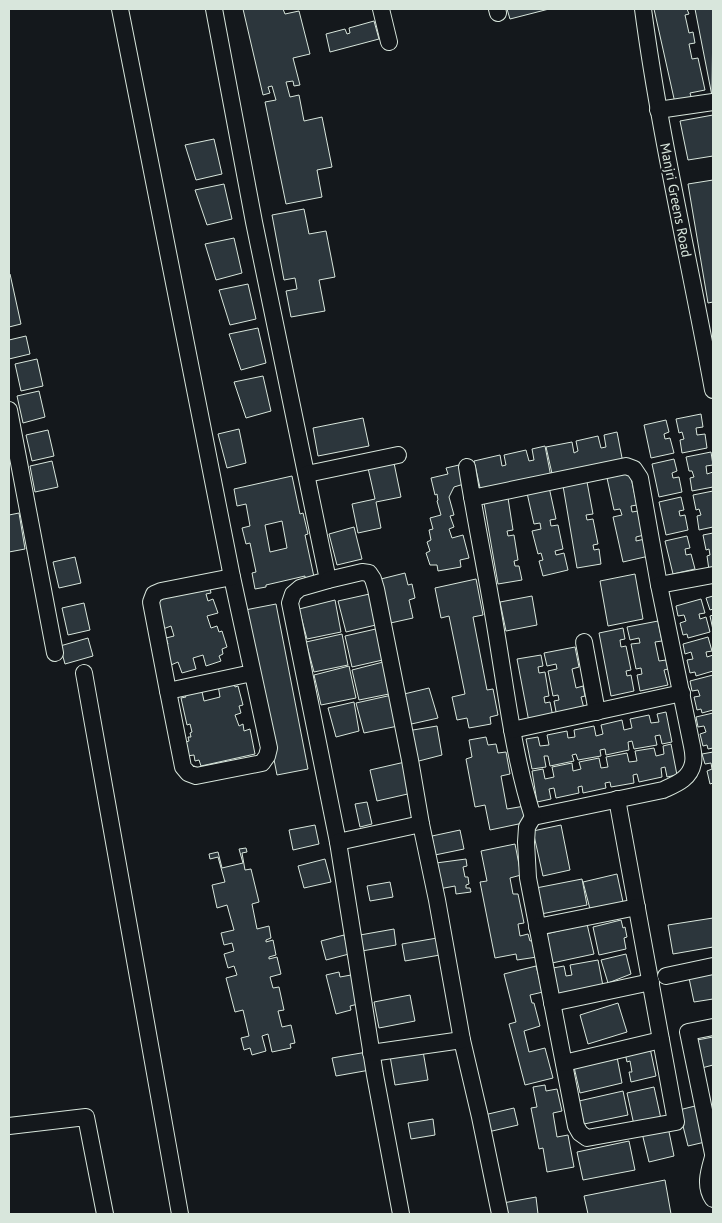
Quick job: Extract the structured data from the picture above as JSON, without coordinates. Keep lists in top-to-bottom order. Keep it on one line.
{"streets":{"street":["Manjri Greens Road"]}}
